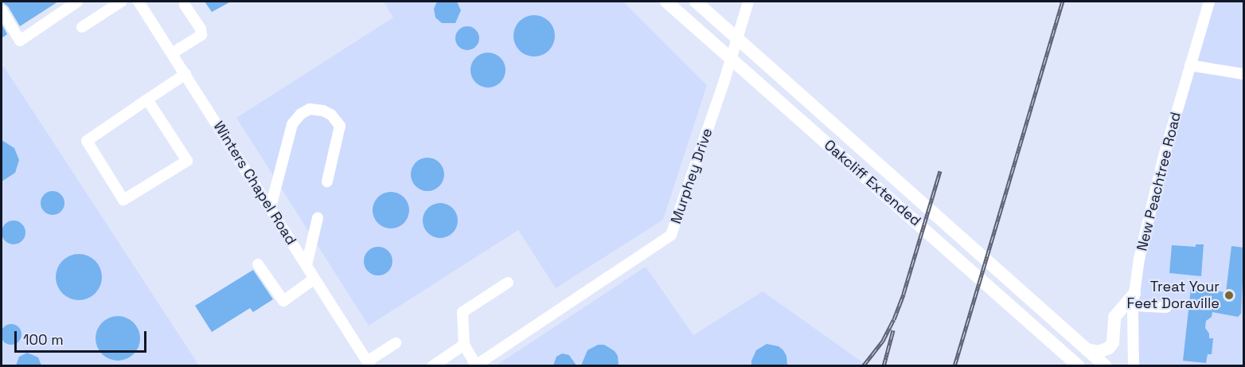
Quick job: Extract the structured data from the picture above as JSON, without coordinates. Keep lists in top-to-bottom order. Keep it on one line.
{"streets":{"main road":["Oakcliff Extended"],"street":["Murphey Drive","New Peachtree Road","Winters Chapel Road"]},"places":["Treat Your Feet Doraville"],"scale_bar":"100 m"}
